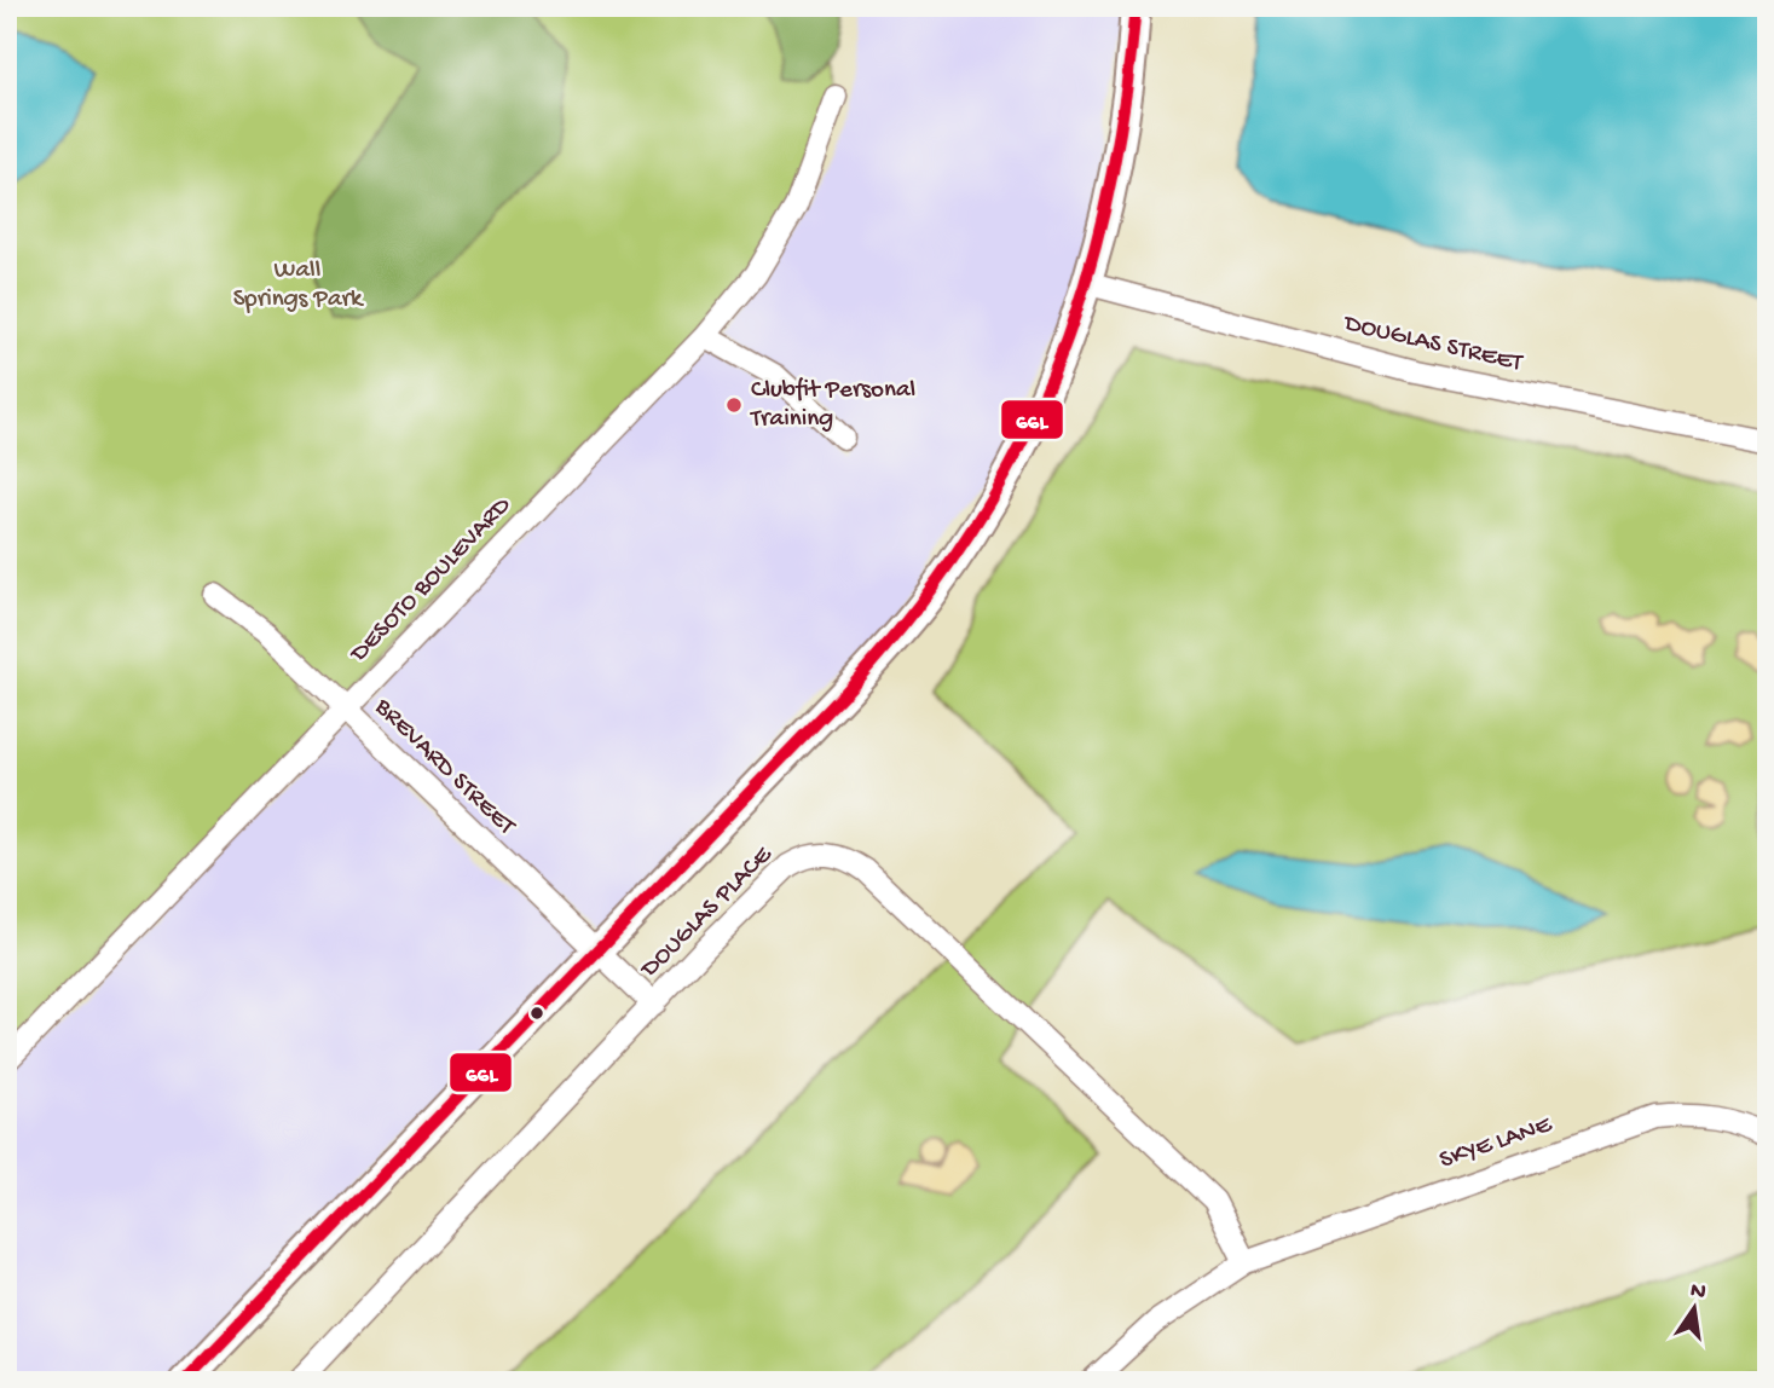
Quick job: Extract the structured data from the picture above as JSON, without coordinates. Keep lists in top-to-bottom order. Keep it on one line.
{"streets":{"street":["DOUGLAS STREET","DESOTO BOULEVARD","BREVARD STREET","DOUGLAS PLACE","SKYE LANE"]},"crossings":[["DESOTO BOULEVARD","BREVARD STREET"],["BREVARD STREET","DOUGLAS PLACE"],["DOUGLAS PLACE","SKYE LANE"]],"parks":["Wall Springs Park"],"places":["Clubfit Personal Training"],"lines":["transit line 66L"],"north":"top"}
